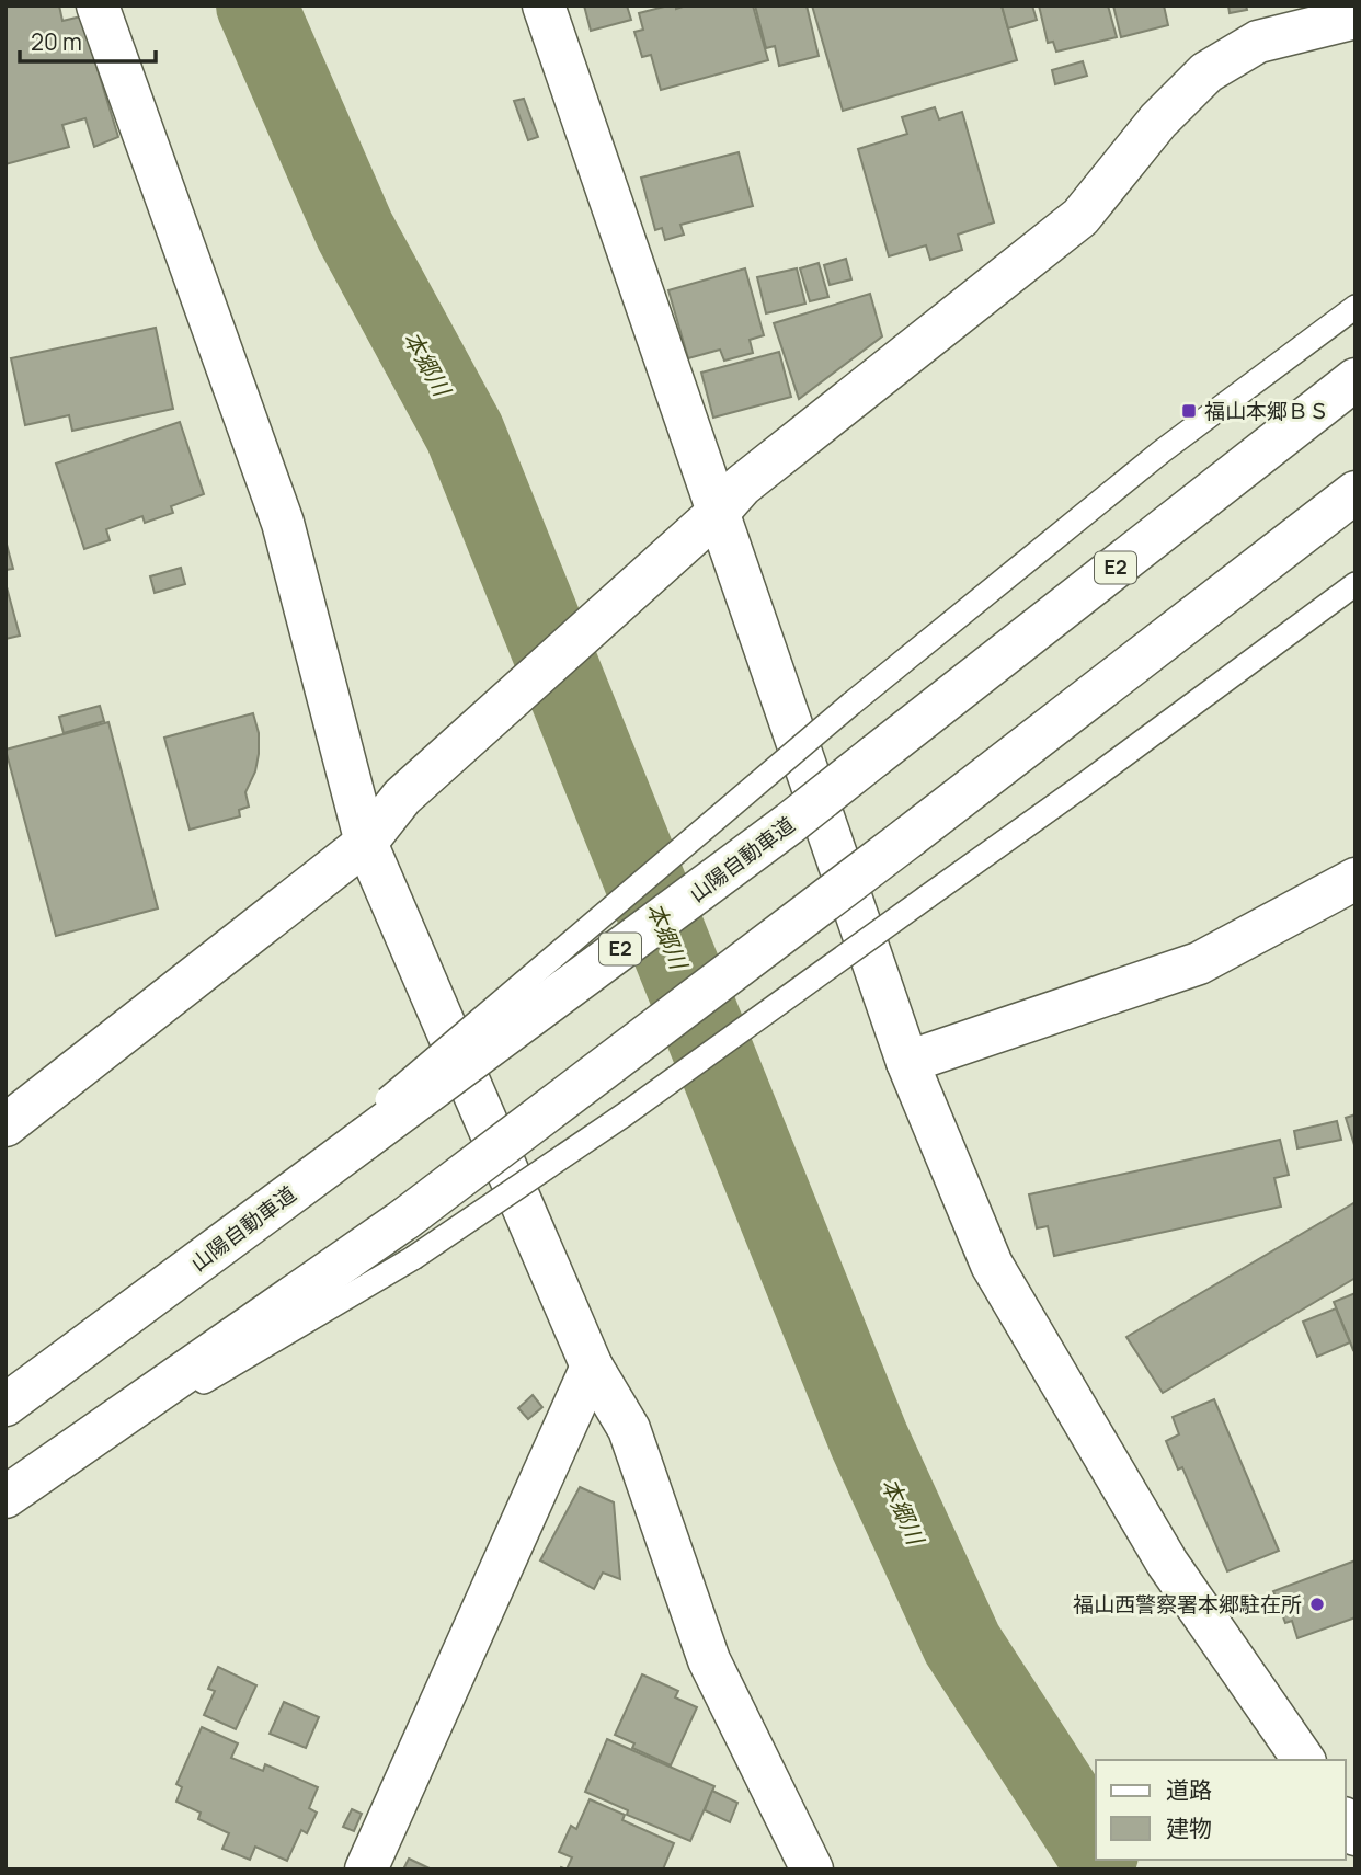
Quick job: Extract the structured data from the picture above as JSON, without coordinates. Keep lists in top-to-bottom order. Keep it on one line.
{"streets":{"main road":["E2","山陽自動車道"]},"water":["本郷川"],"places":{"transit":["福山本郷ＢＳ"],"other":["福山西警察署本郷駐在所"]},"legend":["道路","建物"],"scale_bar":"20 m"}
